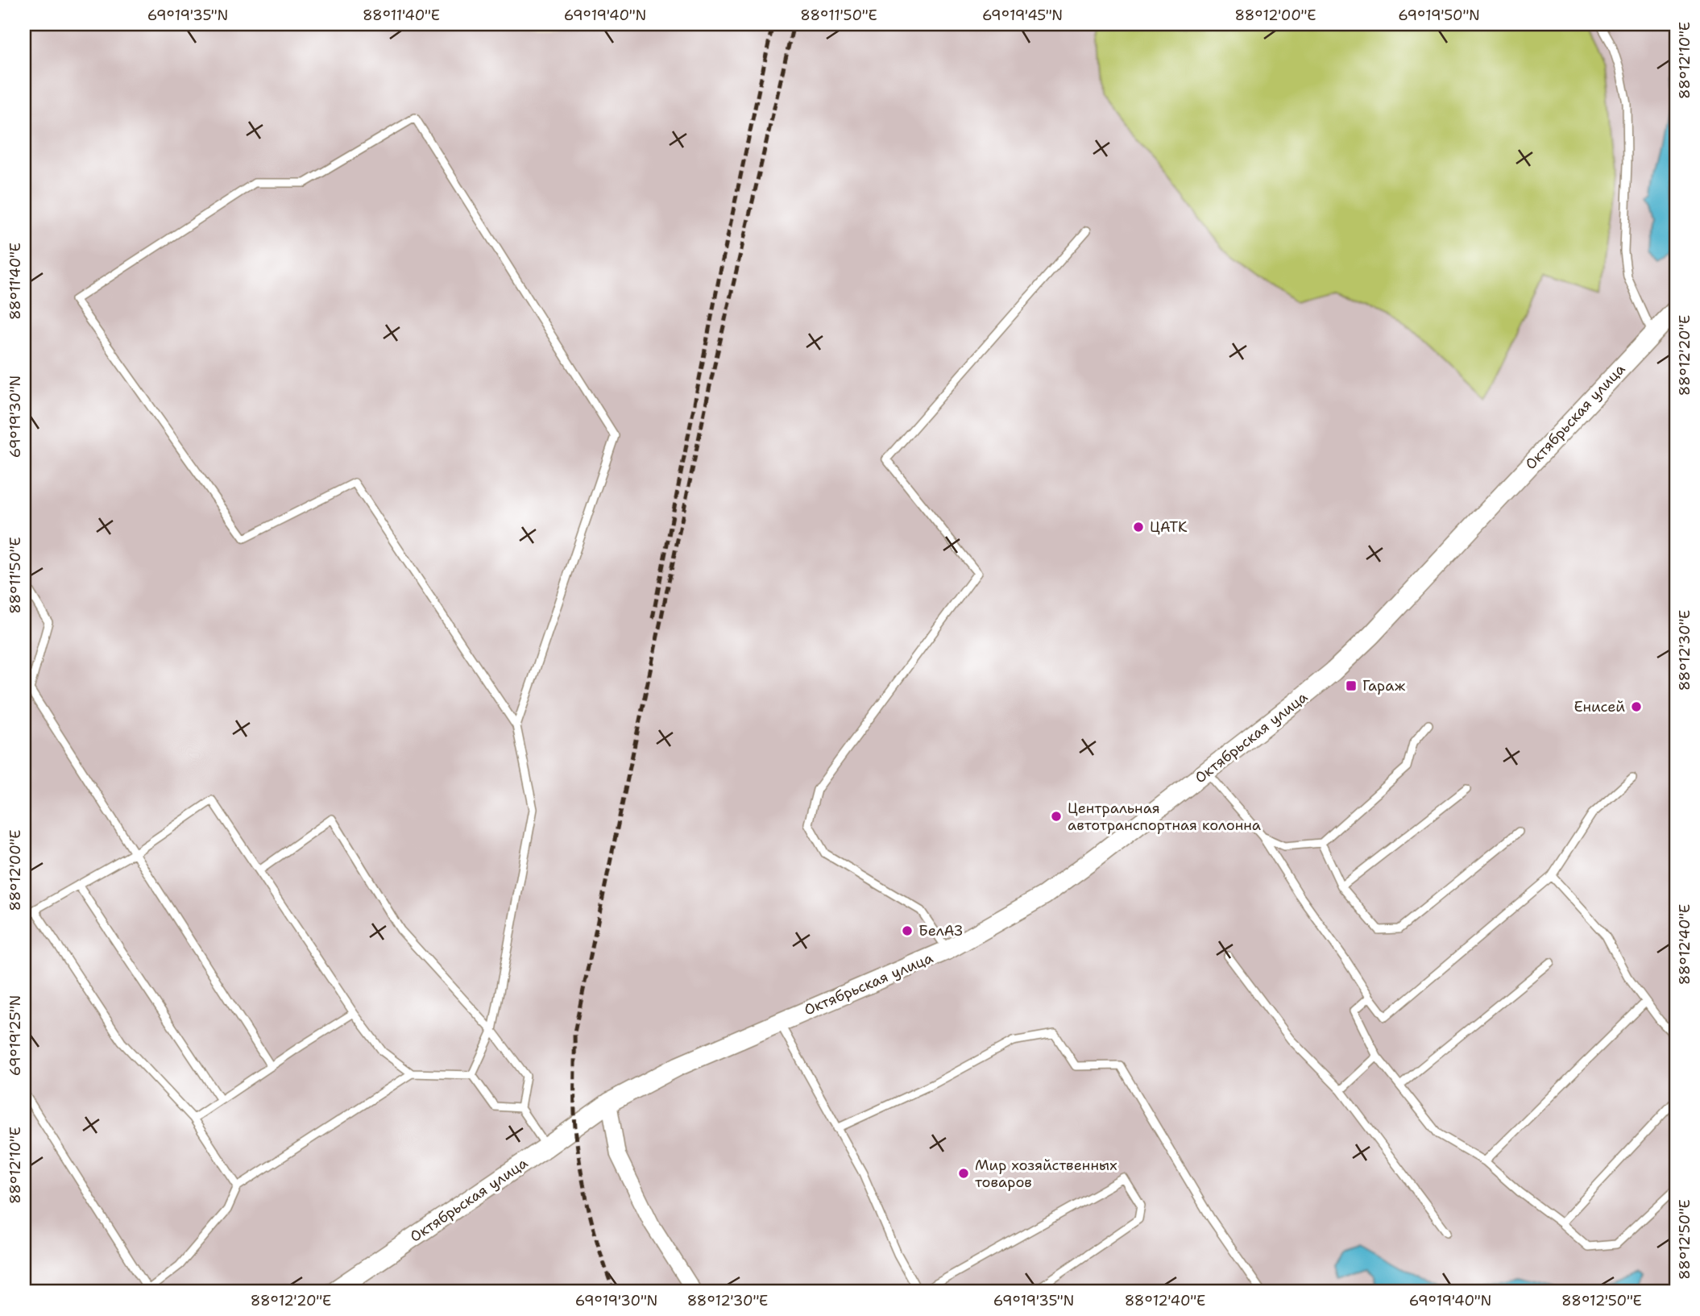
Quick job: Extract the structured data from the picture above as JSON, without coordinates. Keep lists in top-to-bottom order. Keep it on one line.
{"streets":{"street":["Октябрьская улица"]},"places":{"other":["ЦАТК","Енисей","Центральная автотранспортная колонна","БелАЗ","Мир хозяйственных товаров"],"transit":["Гараж"]},"coordinates":["69°19'35\"N","88°11'40\"E","69°19'40\"N","88°11'50\"E","69°19'45\"N","88°12'00\"E","69°19'50\"N","88°12'10\"E","88°12'20\"E","69°19'30\"N","88°12'30\"E","88°12'40\"E","69°19'25\"N","88°12'50\"E"]}
